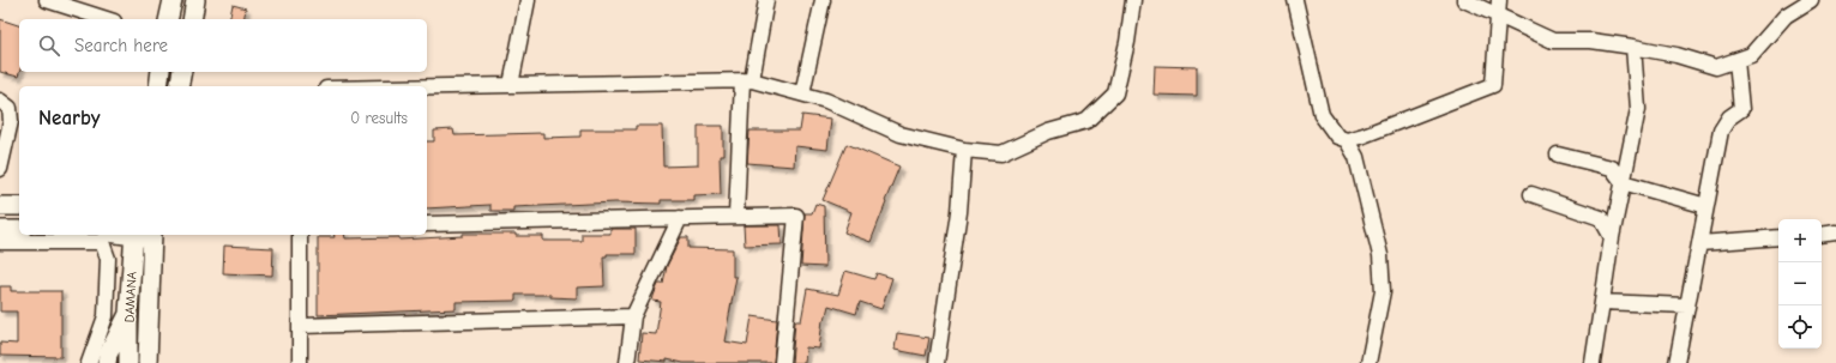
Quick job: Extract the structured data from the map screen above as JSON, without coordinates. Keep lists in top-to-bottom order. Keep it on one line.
{"streets":{"main road":["DAMANA"]},"page":{"search":"Search here","heading":["Nearby","0 results"],"map_buttons":["+","−"]}}
